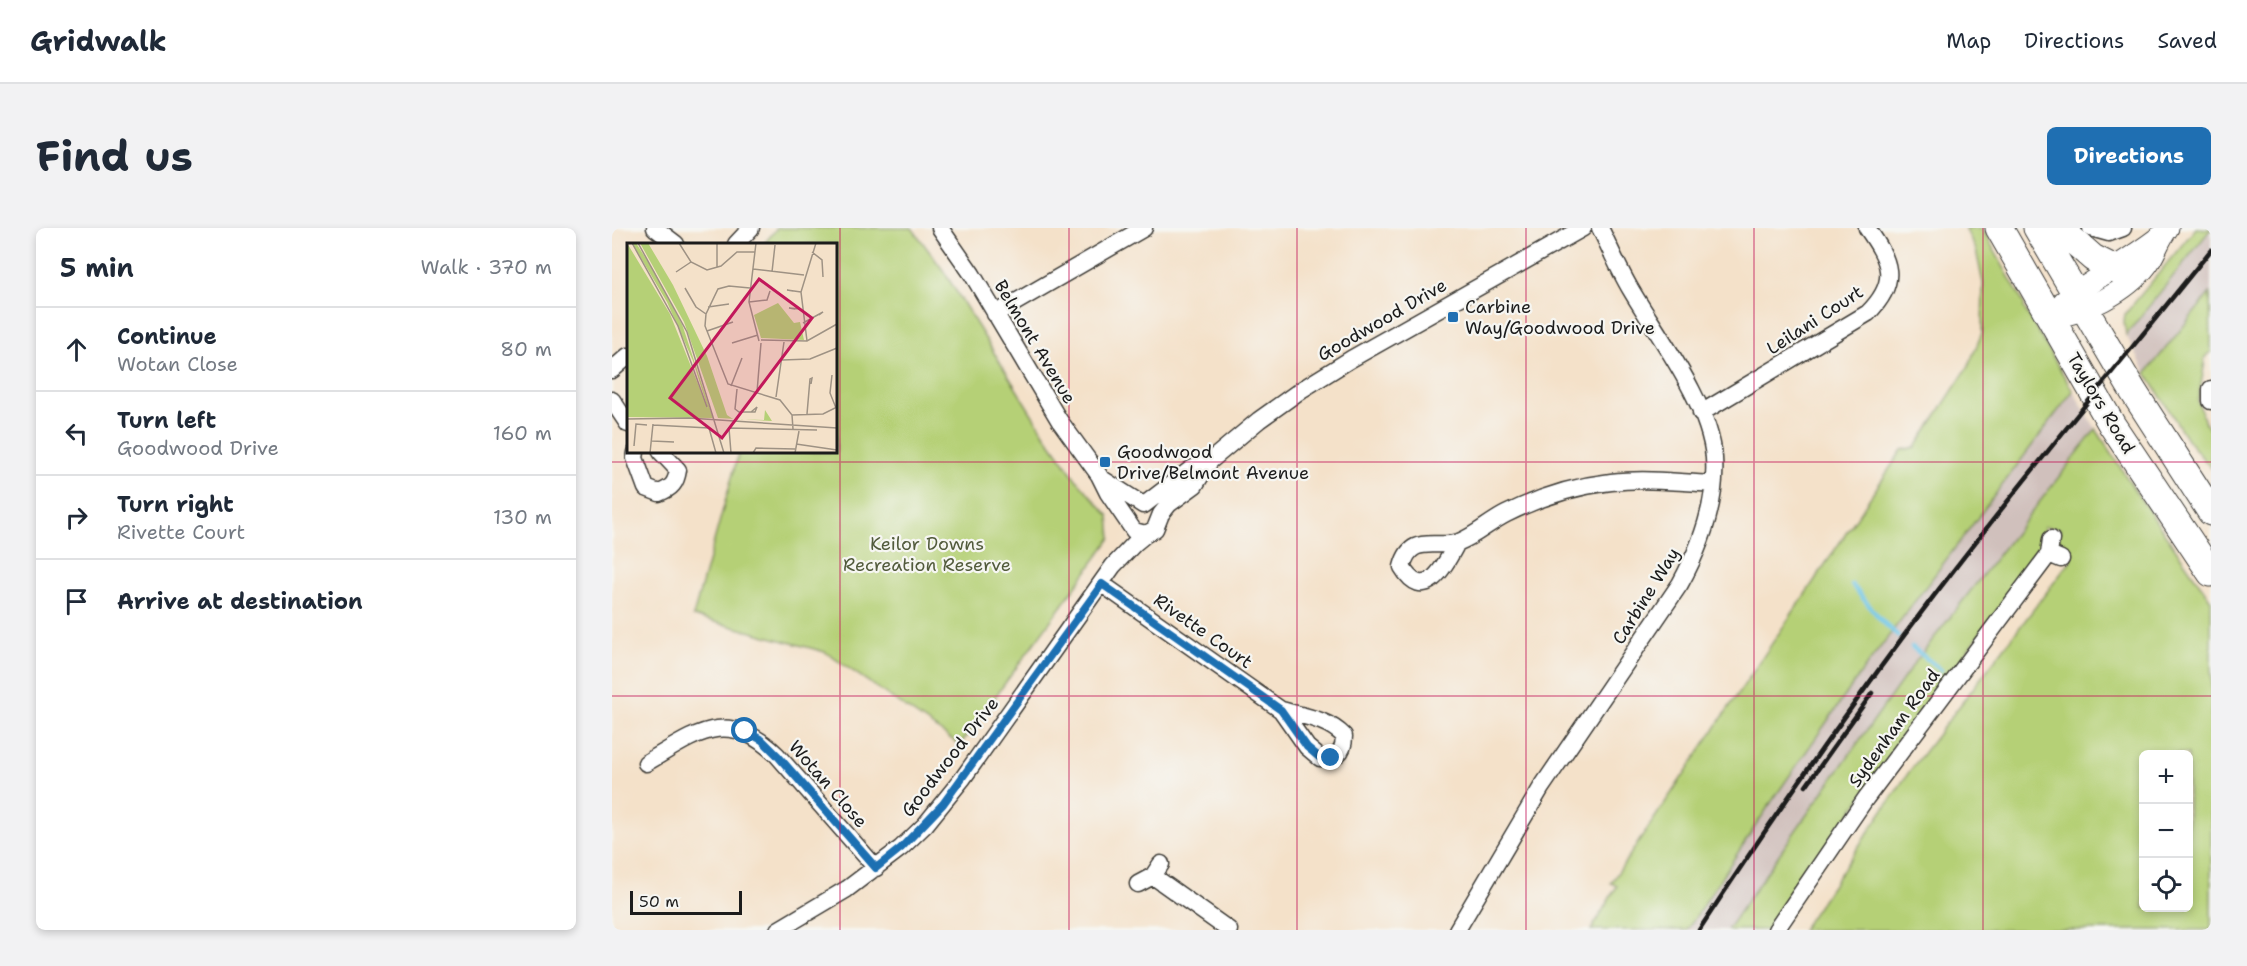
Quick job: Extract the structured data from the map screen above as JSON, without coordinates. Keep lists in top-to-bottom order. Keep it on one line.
{"streets":{"main road":["Taylors Road"],"street":["Goodwood Drive","Leilani Court","Belmont Avenue","Carbine Way","Rivette Court","Sydenham Road","Wotan Close"]},"crossings":[["Goodwood Drive","Belmont Avenue"],["Goodwood Drive","Rivette Court"],["Goodwood Drive","Wotan Close"],["Leilani Court","Carbine Way"]],"parks":["Keilor Downs Recreation Reserve"],"places":{"transit":["Carbine Way/Goodwood Drive","Goodwood Drive/Belmont Avenue"]},"scale_bar":"50 m","page":{"header":"Gridwalk","nav":["Map","Directions","Saved"],"buttons":"Directions","title":"Find us","heading":["5 min","Walk · 370 m"],"list":[["Continue","Wotan Close","80 m"],["Turn left","Goodwood Drive","160 m"],["Turn right","Rivette Court","130 m"],"Arrive at destination"],"map_buttons":["+","−"],"scale":"50 m"}}
